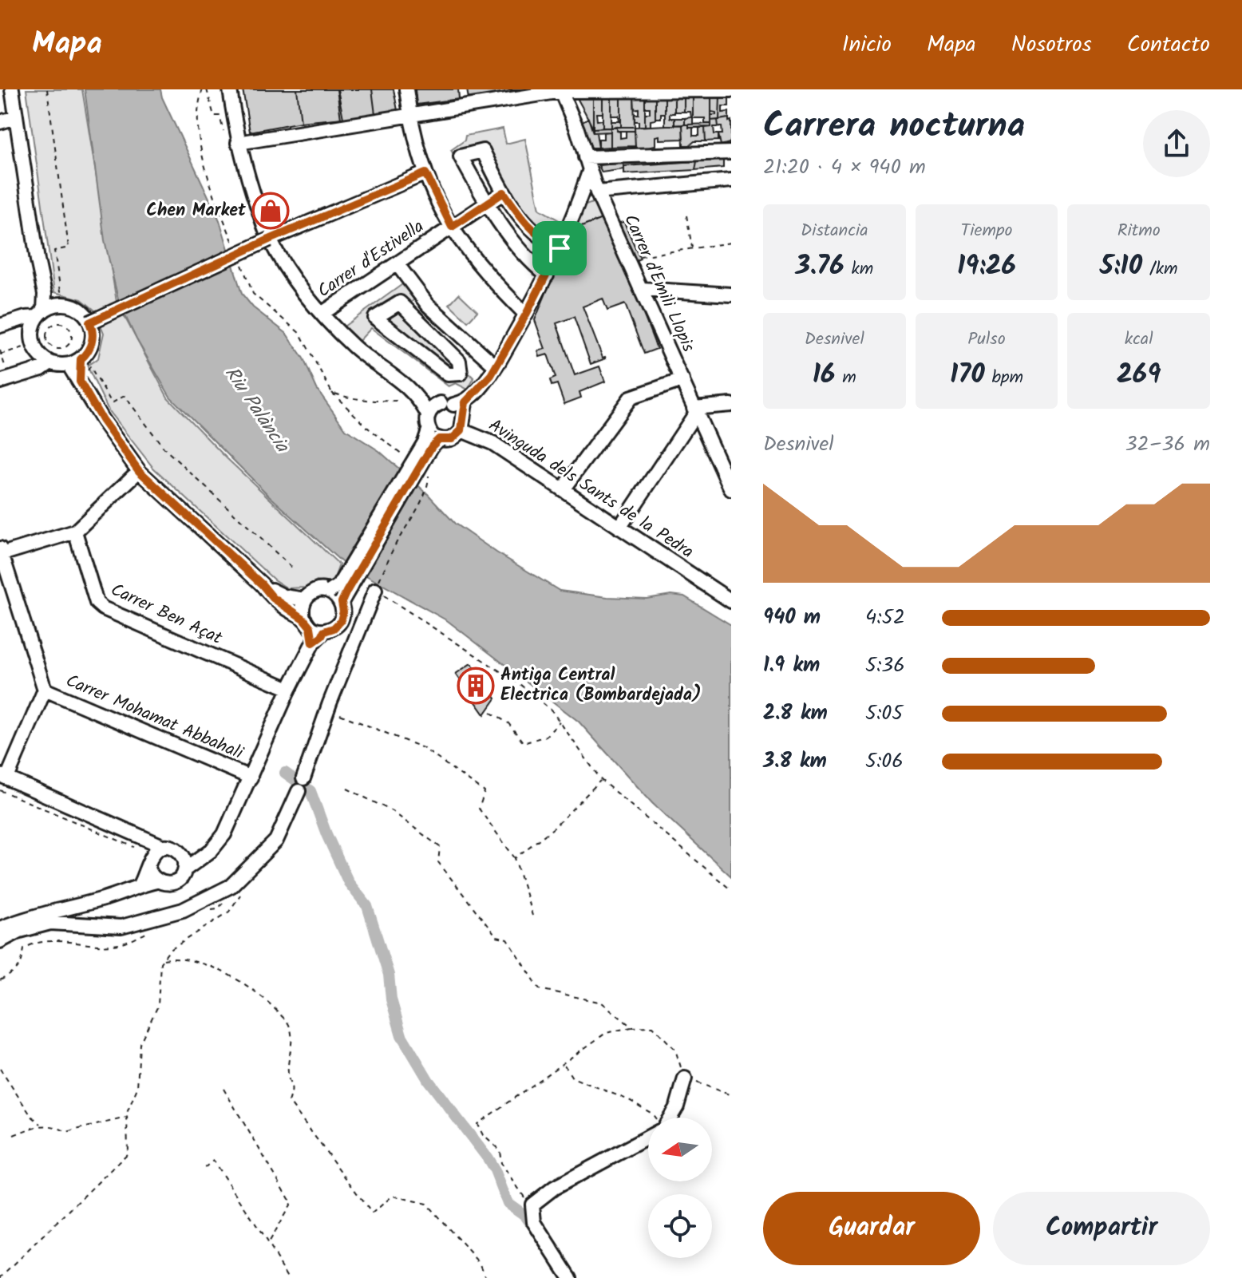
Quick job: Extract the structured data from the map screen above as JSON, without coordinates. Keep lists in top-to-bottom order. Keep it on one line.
{"streets":{"street":["Carrer d'Estivella","Carrer d'Emili Llopis","Avinguda dels Sants de la Pedra","Carrer Ben Açat","Carrer Mohamat Abbahali"]},"water":["Riu Palància"],"places":{"shop":["Chen Market"],"building":["Antiga Central Electrica (Bombardejada)"]},"north":"left","page":{"header":"Mapa","nav":["Inicio","Mapa","Nosotros","Contacto"],"heading":["Carrera nocturna","21:20 · 4 × 940 m"],"stats":[["Distancia","3.76 km"],["Tiempo","19:26"],["Ritmo","5:10 /km"],["Desnivel","16 m"],["Pulso","170 bpm"],["kcal","269"]],"chart":["Desnivel","32–36 m"],"list":[{"name":"940 m","note":"4:52"},{"name":"1.9 km","note":"5:36"},{"name":"2.8 km","note":"5:05"},{"name":"3.8 km","note":"5:06"}],"buttons":["Guardar","Compartir"]}}
